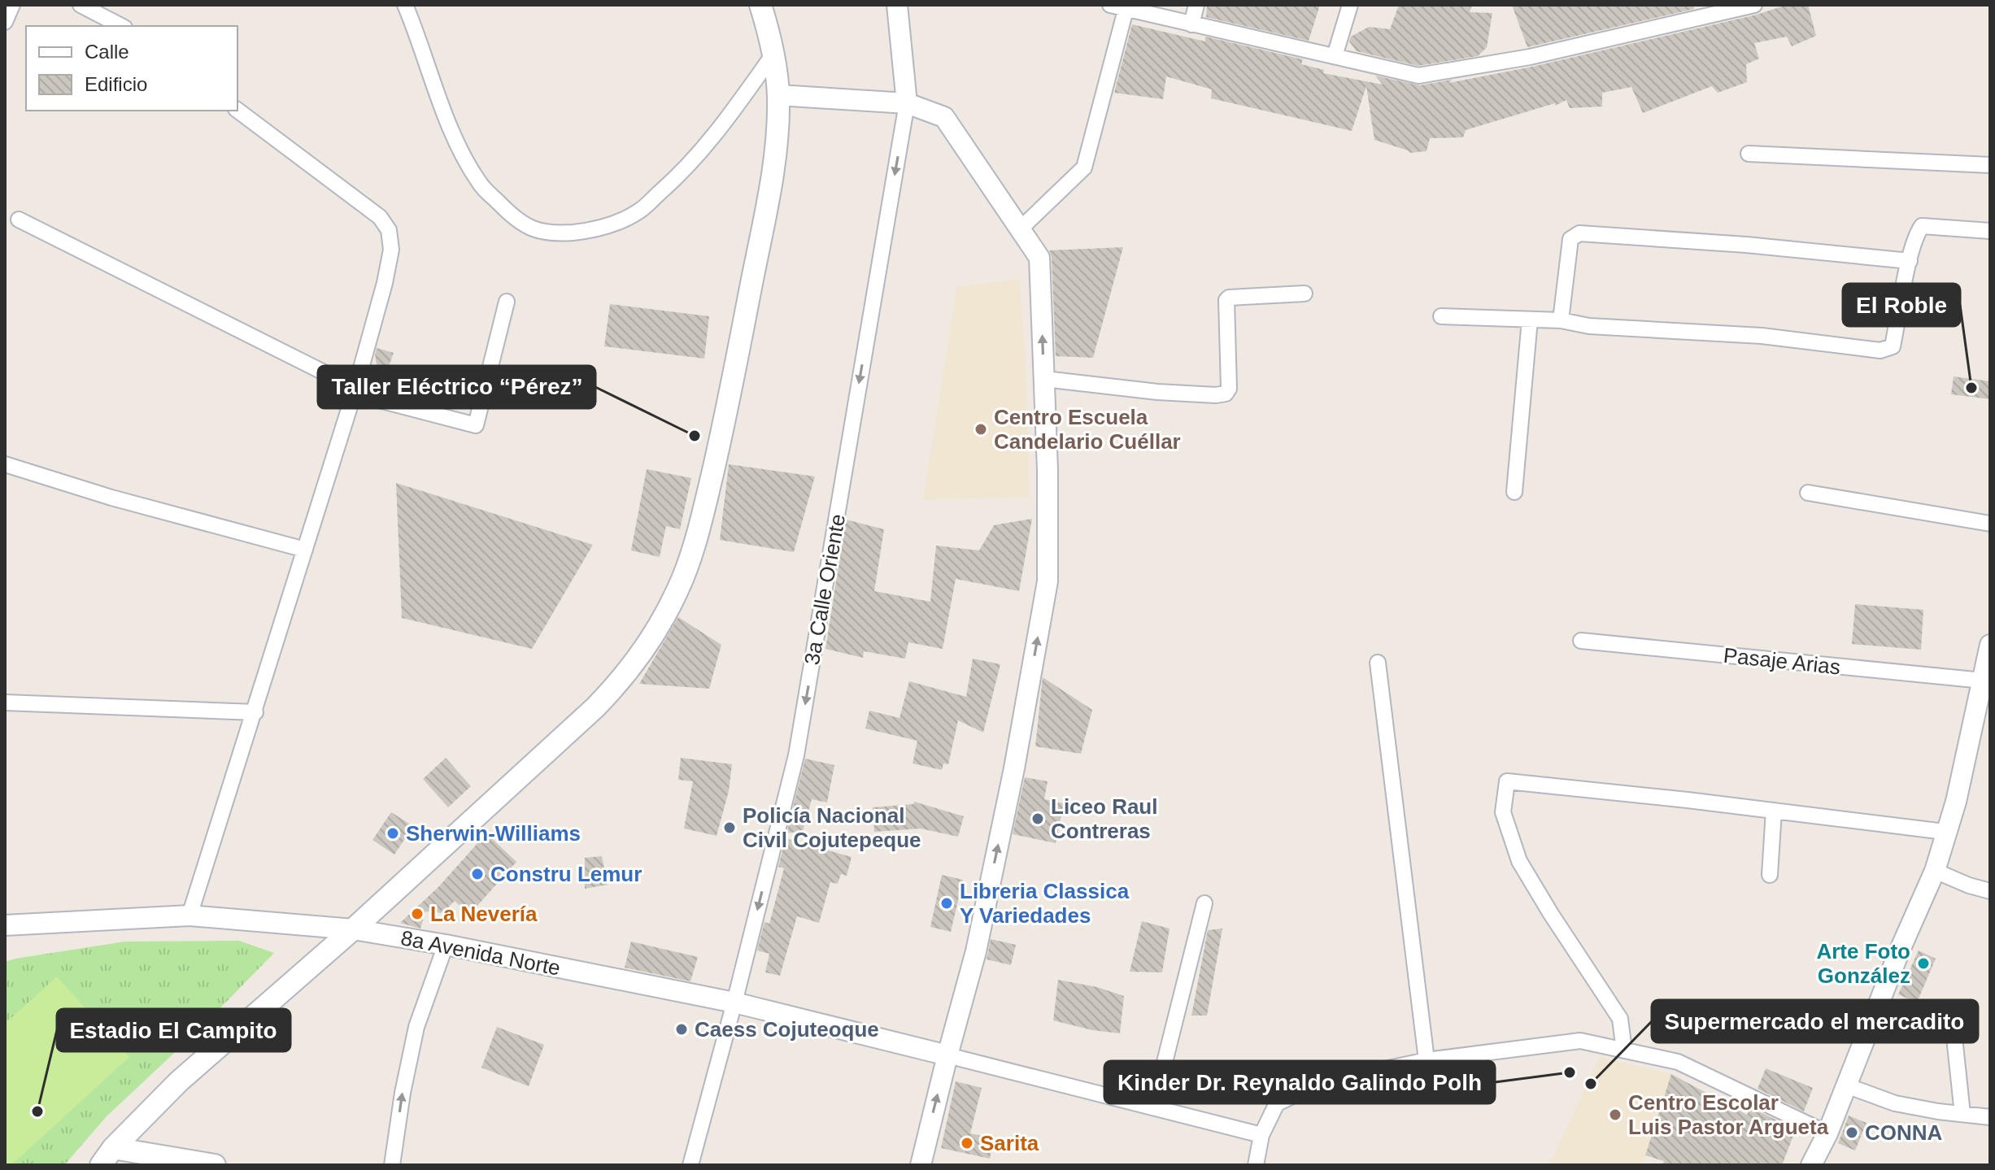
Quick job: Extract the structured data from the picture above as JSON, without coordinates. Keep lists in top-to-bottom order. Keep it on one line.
{"streets":{"street":["3a Calle Oriente","Pasaje Arias","8a Avenida Norte"]},"crossings":[["3a Calle Oriente","8a Avenida Norte"]],"one_way":["3a Calle Oriente"],"places":["El Roble","Centro Escuela Candelario Cuéllar","Taller Eléctrico “Pérez”","Liceo Raul Contreras","Policía Nacional Civil Cojutepeque","Sherwin-Williams","Constru Lemur","Libreria Classica Y Variedades","La Nevería","Arte Foto González","Caess Cojuteoque","Kinder Dr. Reynaldo Galindo Polh","Supermercado el mercadito","Estadio El Campito","Centro Escolar Luis Pastor Argueta","CONNA","Sarita"],"legend":["Calle","Edificio"]}
